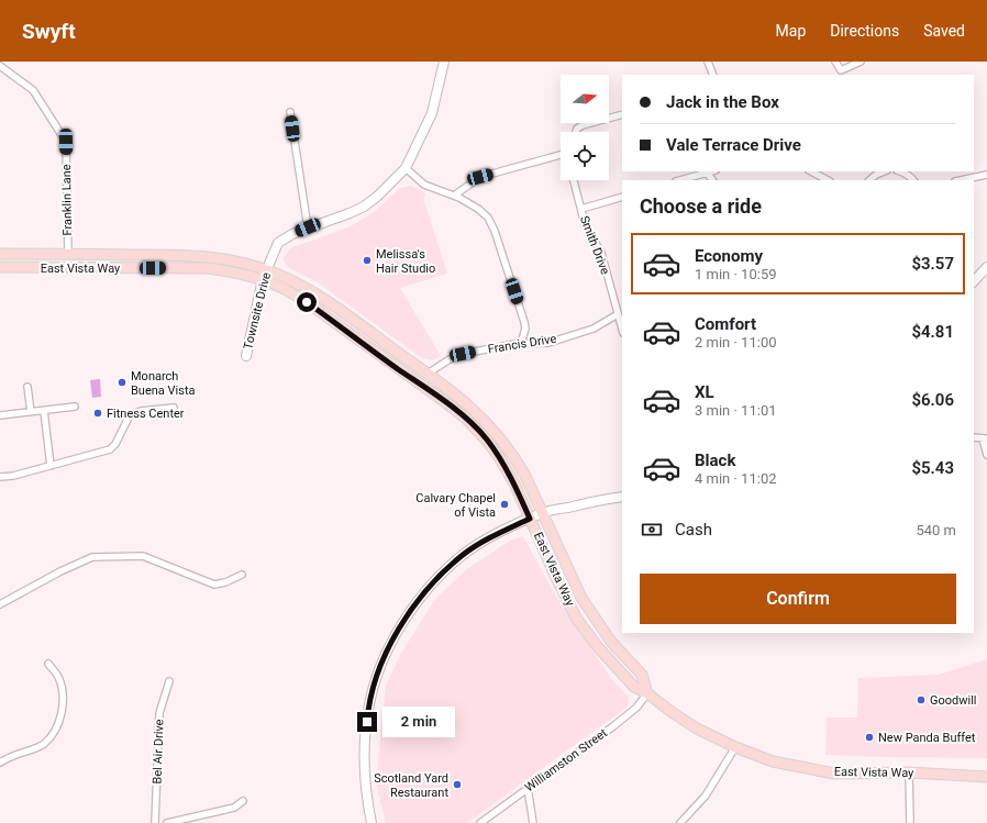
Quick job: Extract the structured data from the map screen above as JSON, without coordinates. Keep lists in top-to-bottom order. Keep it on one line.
{"streets":{"main road":["East Vista Way","Townsite Drive"],"street":["Franklin Lane","Smith Drive","Francis Drive","Bel Air Drive","Williamston Street"]},"crossings":[["Franklin Lane","East Vista Way"],["Smith Drive","Francis Drive"],["East Vista Way","Townsite Drive"],["East Vista Way","Francis Drive"],["East Vista Way","Williamston Street"]],"places":["Melissa's Hair Studio","Monarch Buena Vista","Fitness Center","Calvary Chapel of Vista","Goodwill","New Panda Buffet","Scotland Yard Restaurant"],"north":"right","page":{"header":"Swyft","nav":["Map","Directions","Saved"],"banner":["Jack in the Box","Vale Terrace Drive"],"heading":"Choose a ride","list":[{"name":"Economy","note":"1 min · 10:59","value":"$3.57"},{"name":"Comfort","note":"2 min · 11:00","value":"$4.81"},{"name":"XL","note":"3 min · 11:01","value":"$6.06"},{"name":"Black","note":"4 min · 11:02","value":"$5.43"}],"pay":["Cash","540 m"],"buttons":"Confirm","bubble":"2 min"}}
